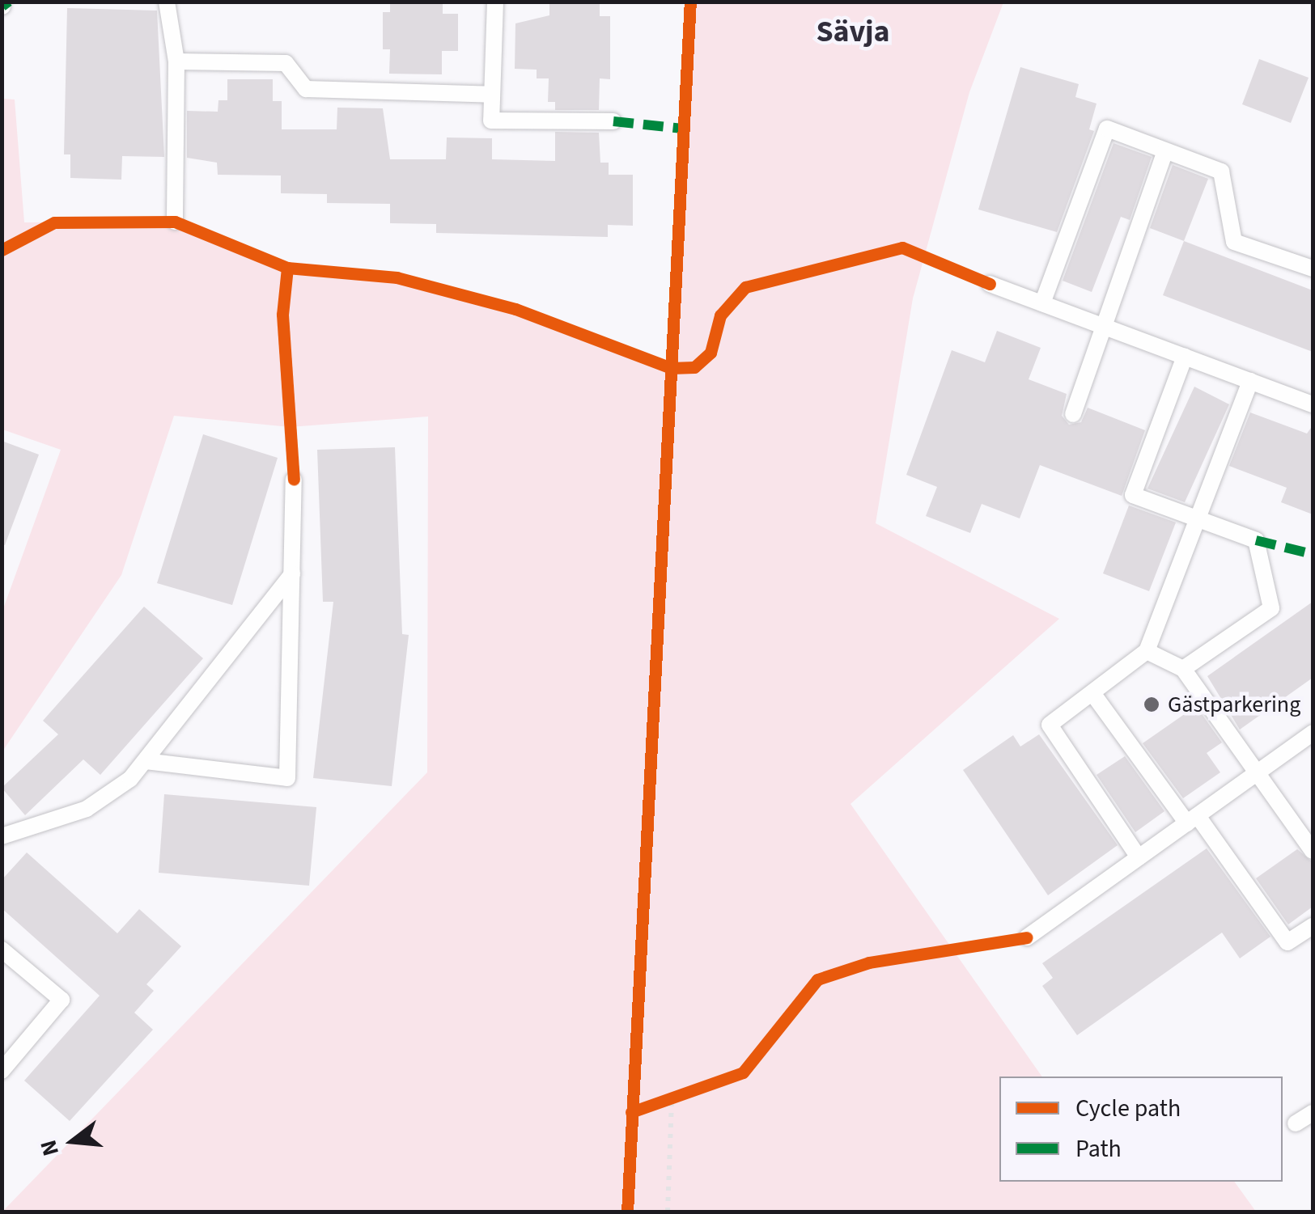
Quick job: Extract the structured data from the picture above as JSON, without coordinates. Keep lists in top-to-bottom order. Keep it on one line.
{"districts":["Sävja"],"places":["Gästparkering"],"legend":["Cycle path","Path"],"north":"left"}
